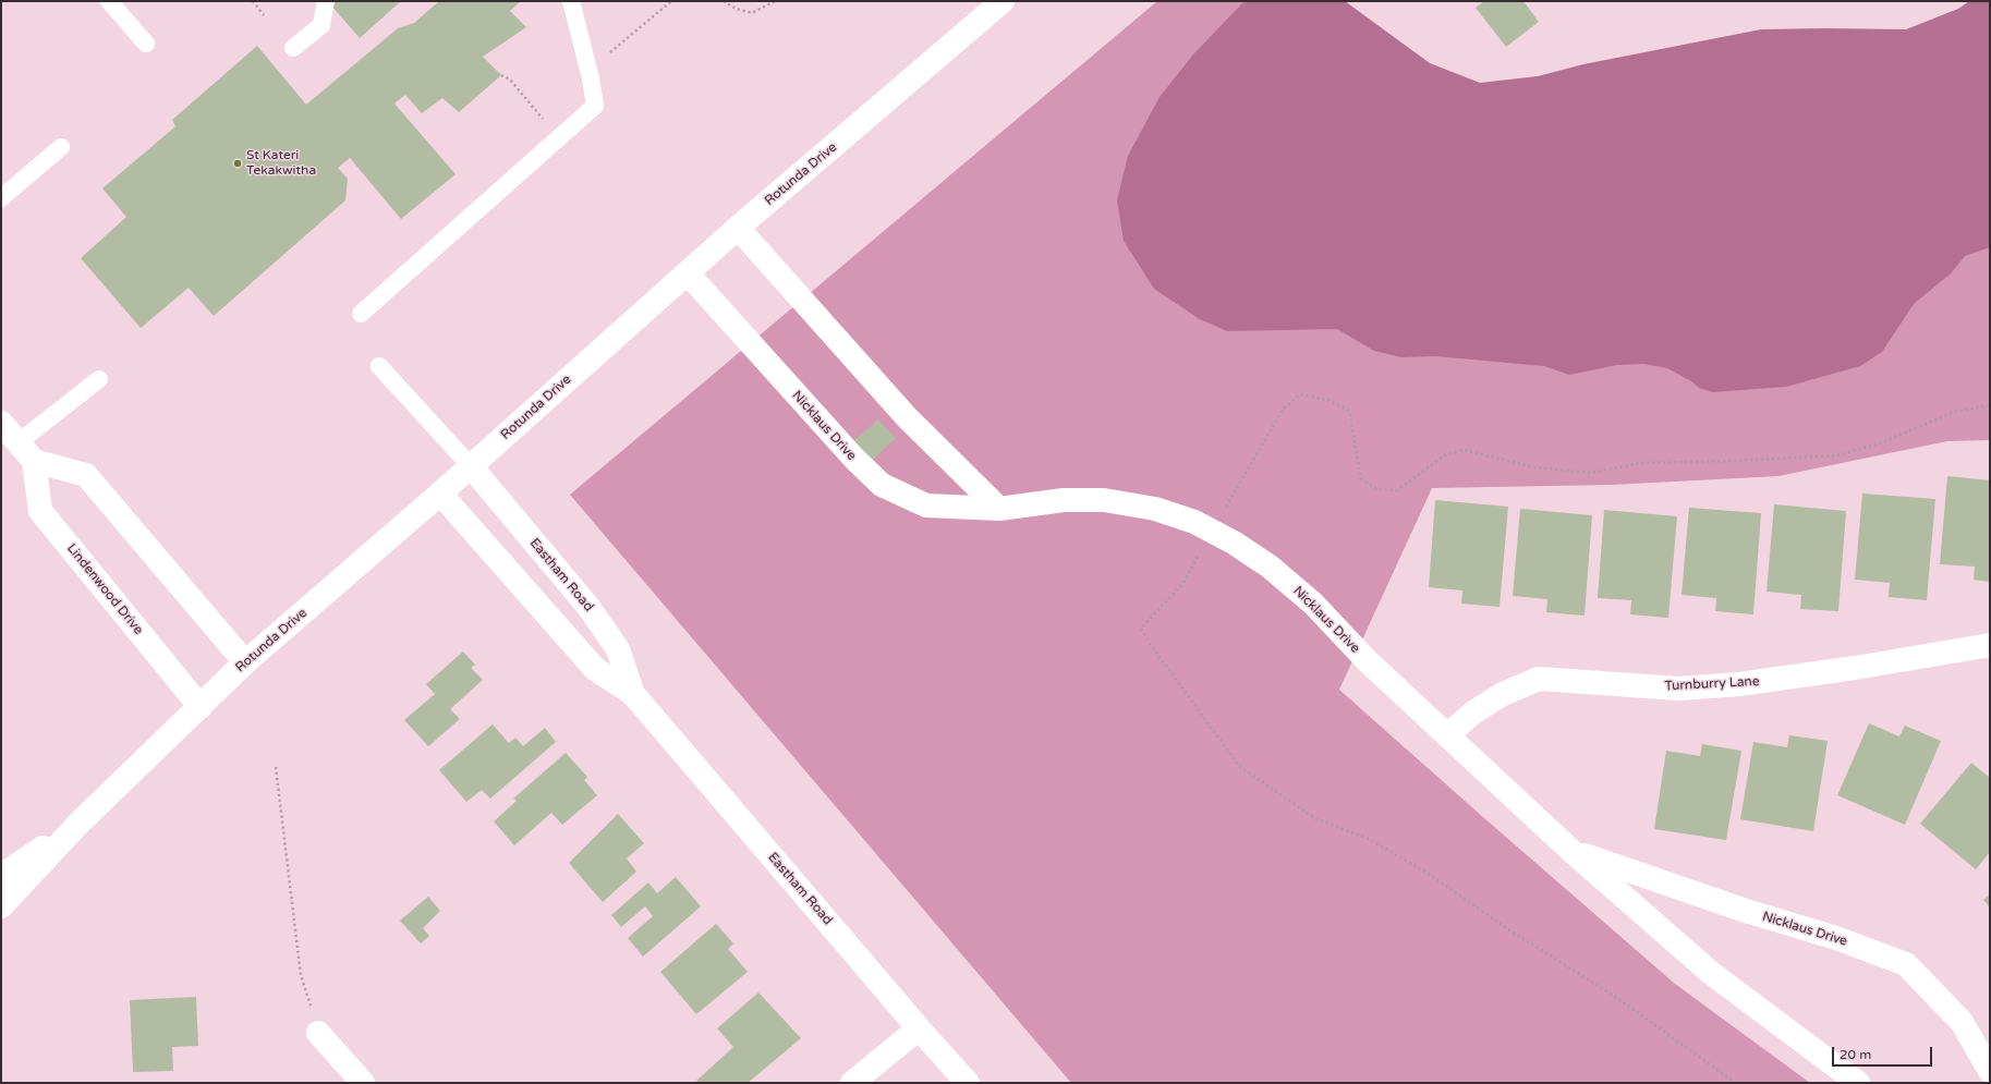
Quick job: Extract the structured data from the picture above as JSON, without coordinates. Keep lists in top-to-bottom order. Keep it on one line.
{"streets":{"street":["Rotunda Drive","Nicklaus Drive","Eastham Road","Lindenwood Drive","Turnburry Lane"]},"crossings":[["Rotunda Drive","Nicklaus Drive"],["Rotunda Drive","Eastham Road"],["Rotunda Drive","Lindenwood Drive"],["Nicklaus Drive","Turnburry Lane"]],"places":["St Kateri Tekakwitha"],"scale_bar":"20 m"}
